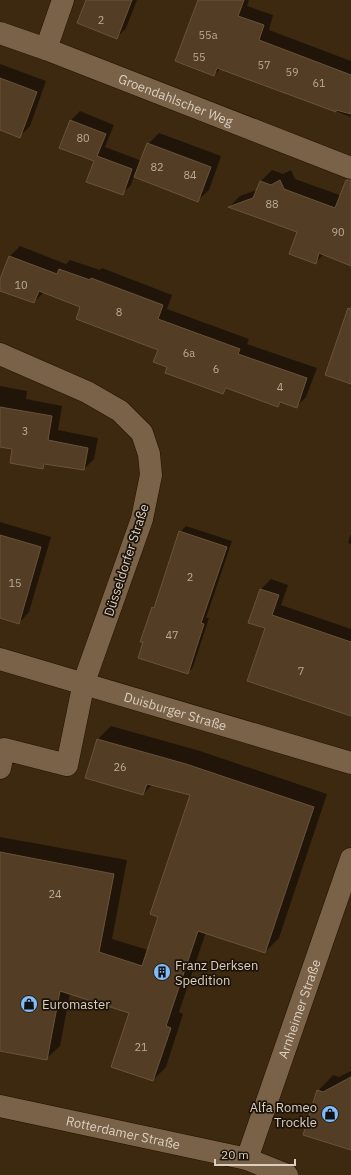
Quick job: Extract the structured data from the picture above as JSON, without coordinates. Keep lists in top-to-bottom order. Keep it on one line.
{"streets":{"street":["Groendahlscher Weg","Düsseldorfer Straße","Duisburger Straße","Arnheimer Straße","Rotterdamer Straße"]},"crossings":[["Düsseldorfer Straße","Duisburger Straße"],["Arnheimer Straße","Rotterdamer Straße"]],"places":{"building":["Franz Derksen Spedition"],"shop":["Euromaster","Alfa Romeo Trockle"]},"house_numbers":["2","55a","55","57","59","61","80","82","84","88","90","10","8","6a","6","4","3","2","15","47","7","26","24","21"],"scale_bar":"20 m"}
